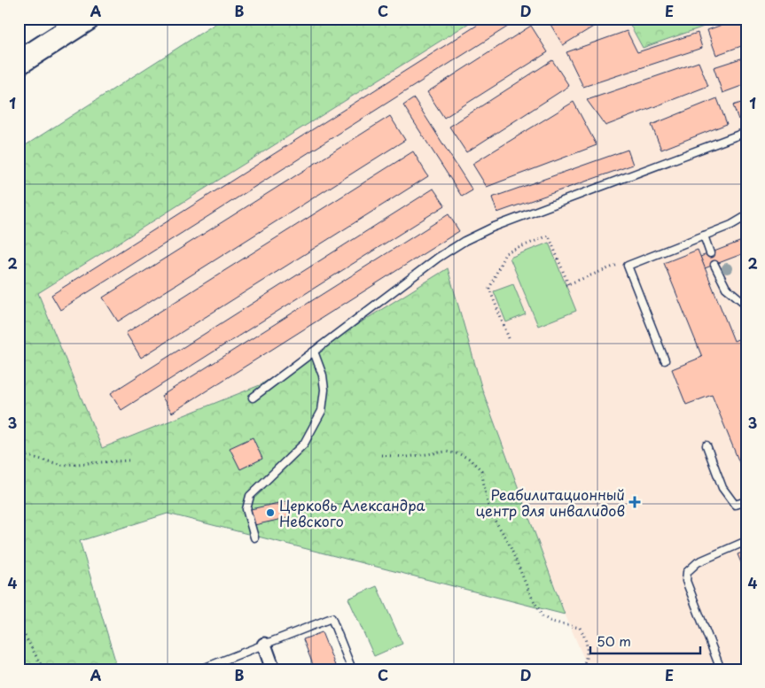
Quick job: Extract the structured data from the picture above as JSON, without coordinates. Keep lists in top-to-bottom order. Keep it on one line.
{"places":{"health":["Реабилитационный центр для инвалидов"],"other":["Церковь Александра Невского"]},"scale_bar":"50 m","grid":{"columns":["A","B","C","D","E"],"rows":["1","2","3","4"]}}
